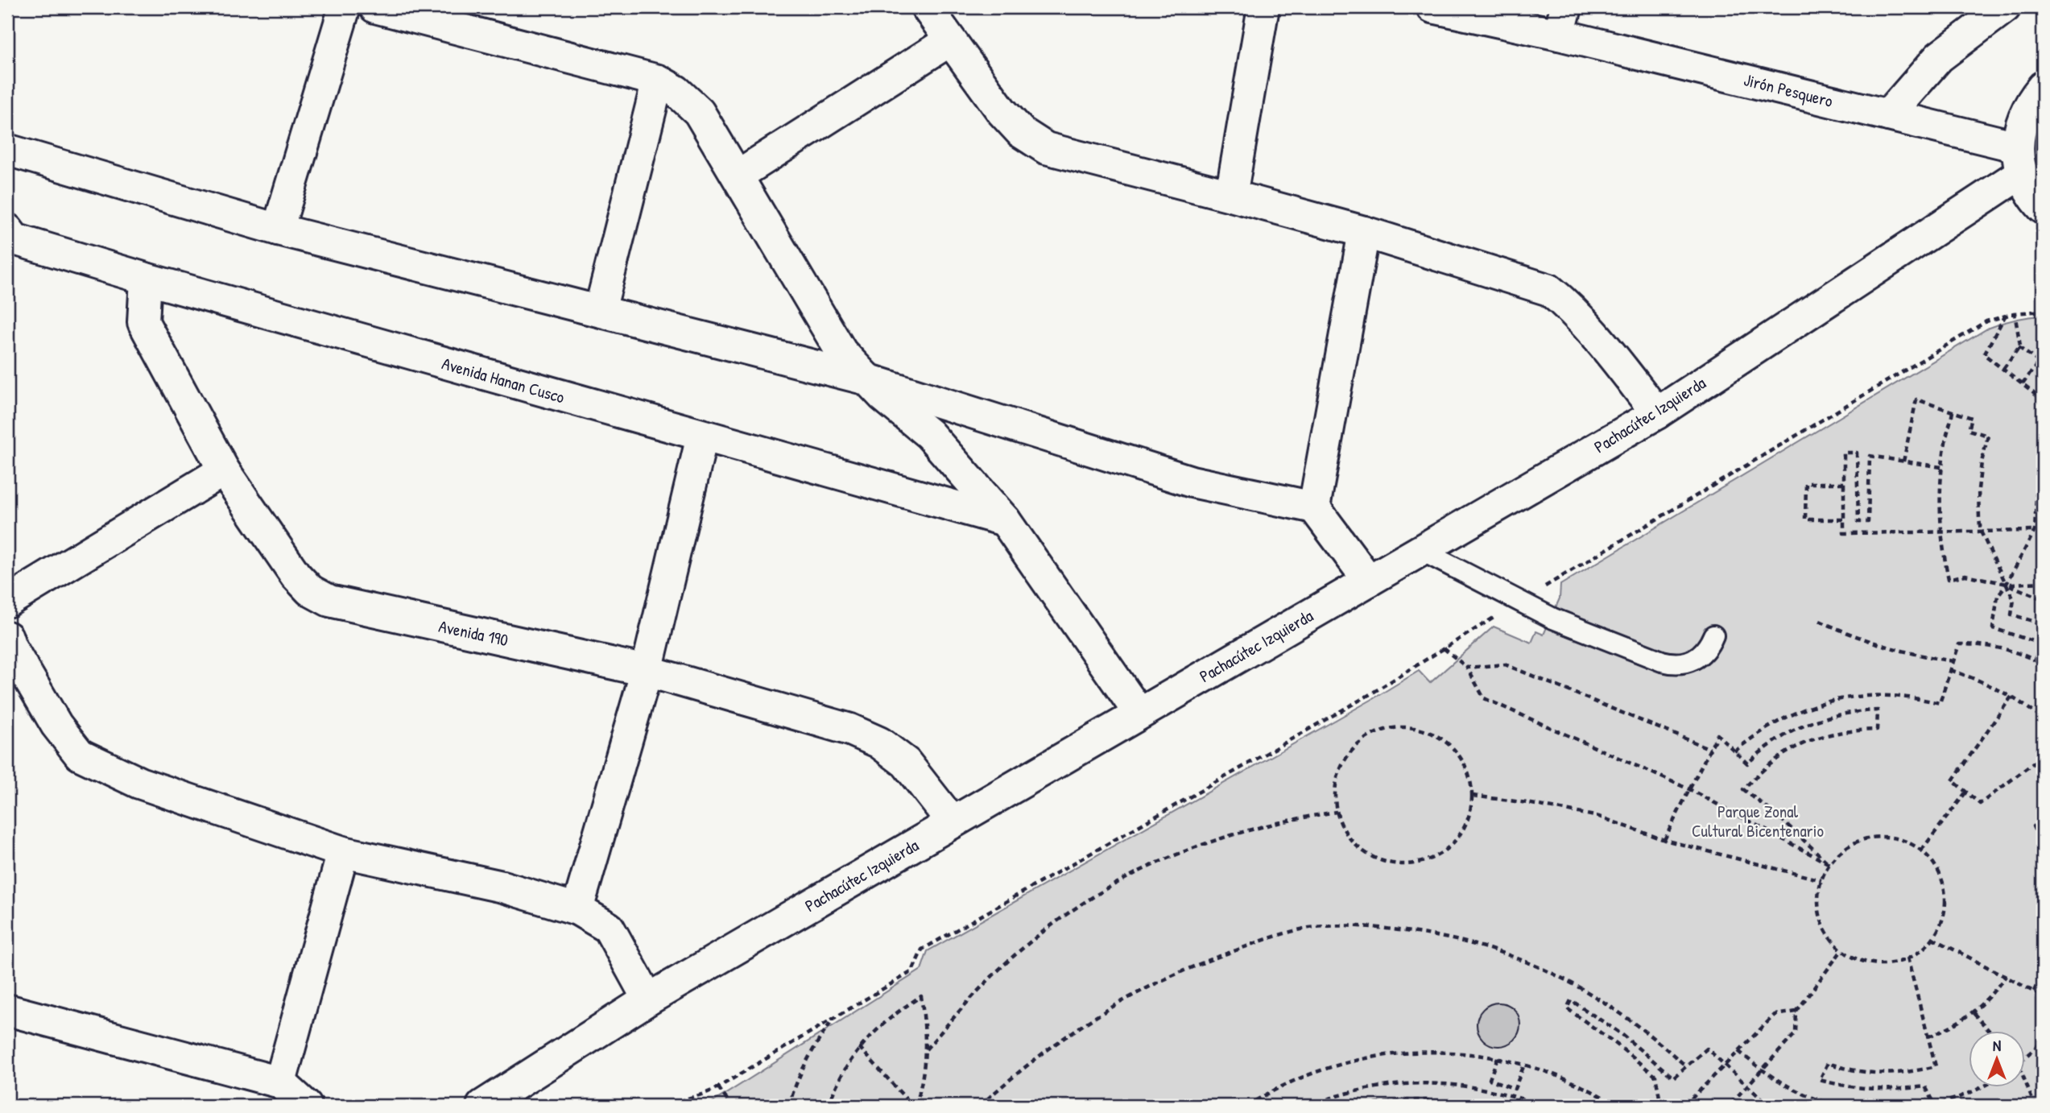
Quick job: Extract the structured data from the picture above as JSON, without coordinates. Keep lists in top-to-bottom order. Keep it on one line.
{"streets":{"street":["Jirón Pesquero","Avenida Hanan Cusco","Pachacútec Izquierda","Avenida 190"]},"crossings":[["Jirón Pesquero","Pachacútec Izquierda"],["Avenida Hanan Cusco","Avenida 190"],["Pachacútec Izquierda","Avenida 190"]],"parks":["Parque Zonal Cultural Bicentenario"],"north":"top"}
